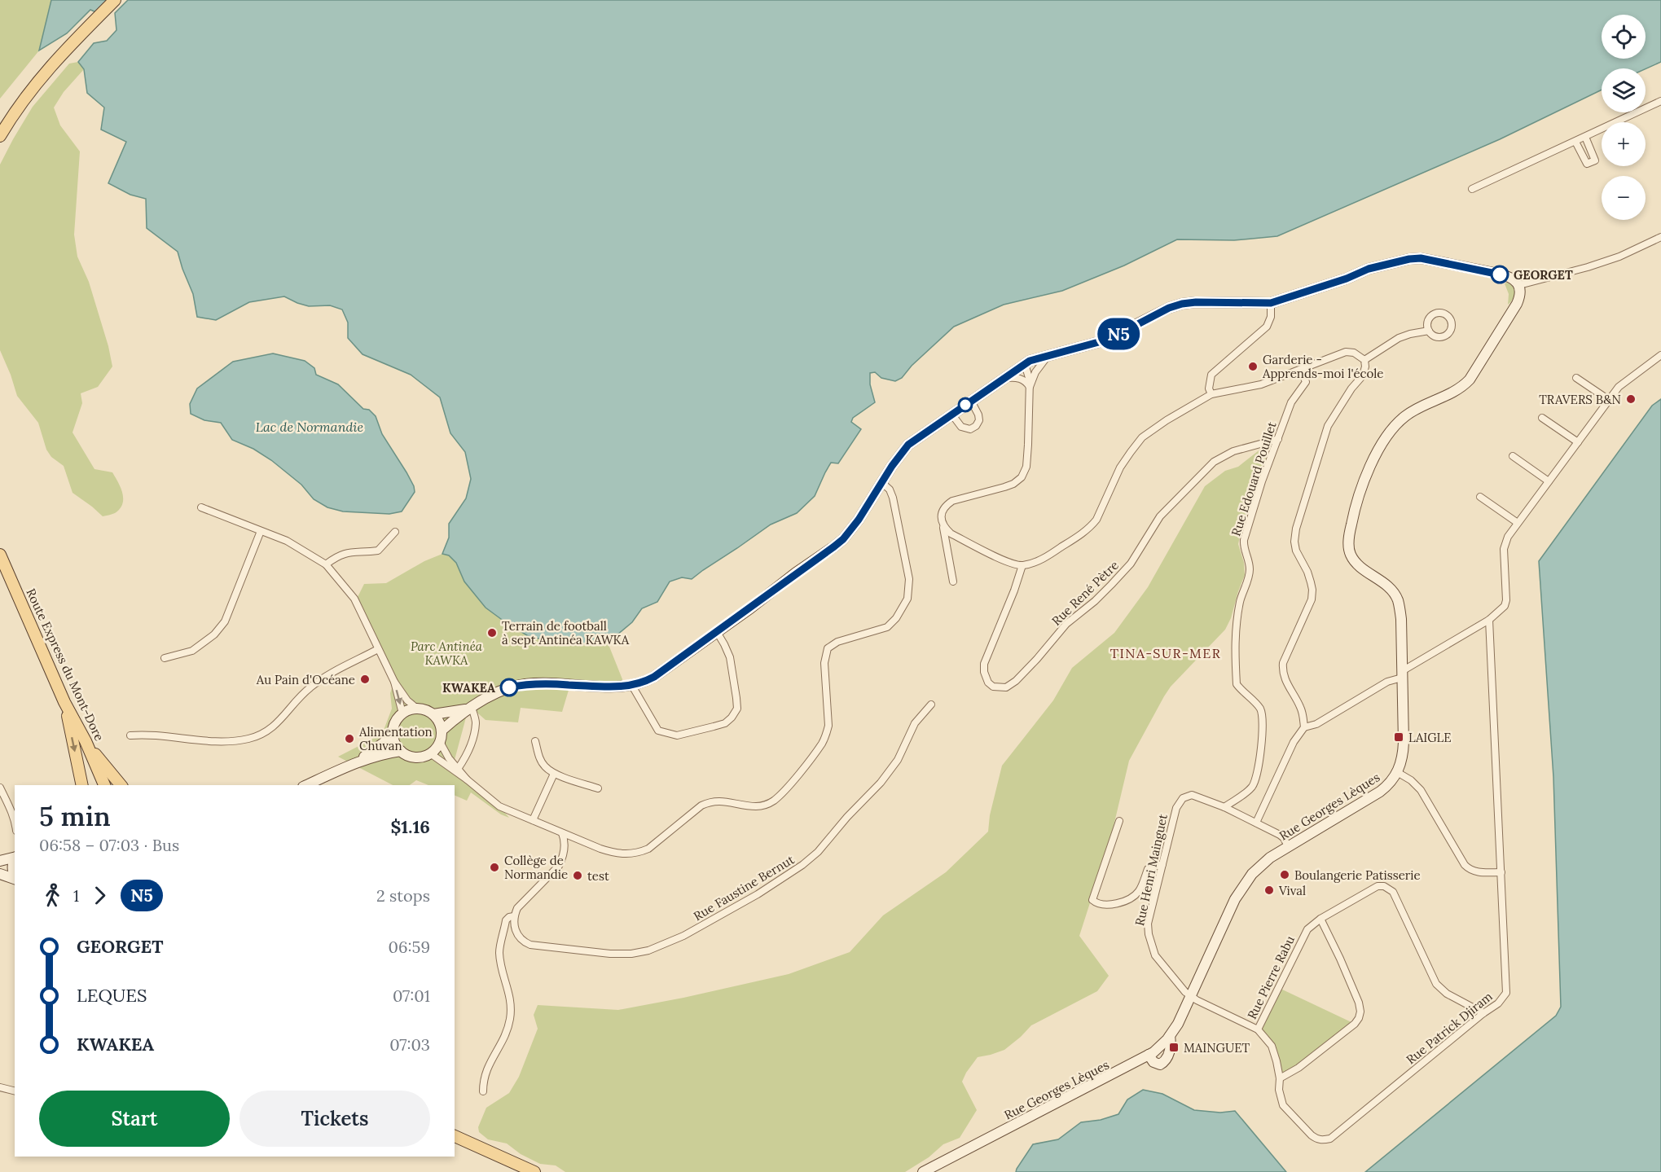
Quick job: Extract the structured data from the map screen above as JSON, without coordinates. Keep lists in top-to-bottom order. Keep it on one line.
{"streets":{"main road":["Route Express du Mont-Dore","Rue Georges Lèques"],"street":["Rue Edouard Pouillet","Rue René Pètre","Rue Henri Mainguet","Rue Faustine Bernut","Rue Pierre Rabu","Rue Patrick Djiram"]},"crossings":[["Rue Edouard Pouillet","Rue René Pètre"],["Rue Edouard Pouillet","Rue Henri Mainguet"],["Rue Georges Lèques","Rue Henri Mainguet"],["Rue Georges Lèques","Rue Patrick Djiram"],["Rue Henri Mainguet","Rue Patrick Djiram"],["Rue Pierre Rabu","Rue Patrick Djiram"]],"districts":["TINA-SUR-MER"],"water":["Lac de Normandie"],"parks":["Parc Antinéa KAWKA"],"places":{"other":["GEORGET","Garderie - Apprends-moi l'école","TRAVERS B&N","Terrain de football à sept Antinéa KAWKA","Au Pain d'Océane","KWAKEA","Alimentation Chuvan","Collège de Normandie","Boulangerie Patisserie","test","Vival"],"transit":["LAIGLE","MAINGUET"]},"lines":["bus line N5"],"page":{"on_map":"N5","map_buttons":["+","−"],"heading":["5 min","06:58 – 07:03 · Bus","$1.16"],"legs":["1","N5","2 stops"],"list":[{"name":"GEORGET","value":"06:59"},{"name":"LEQUES","value":"07:01"},{"name":"KWAKEA","value":"07:03"}],"buttons":["Start","Tickets"]}}
